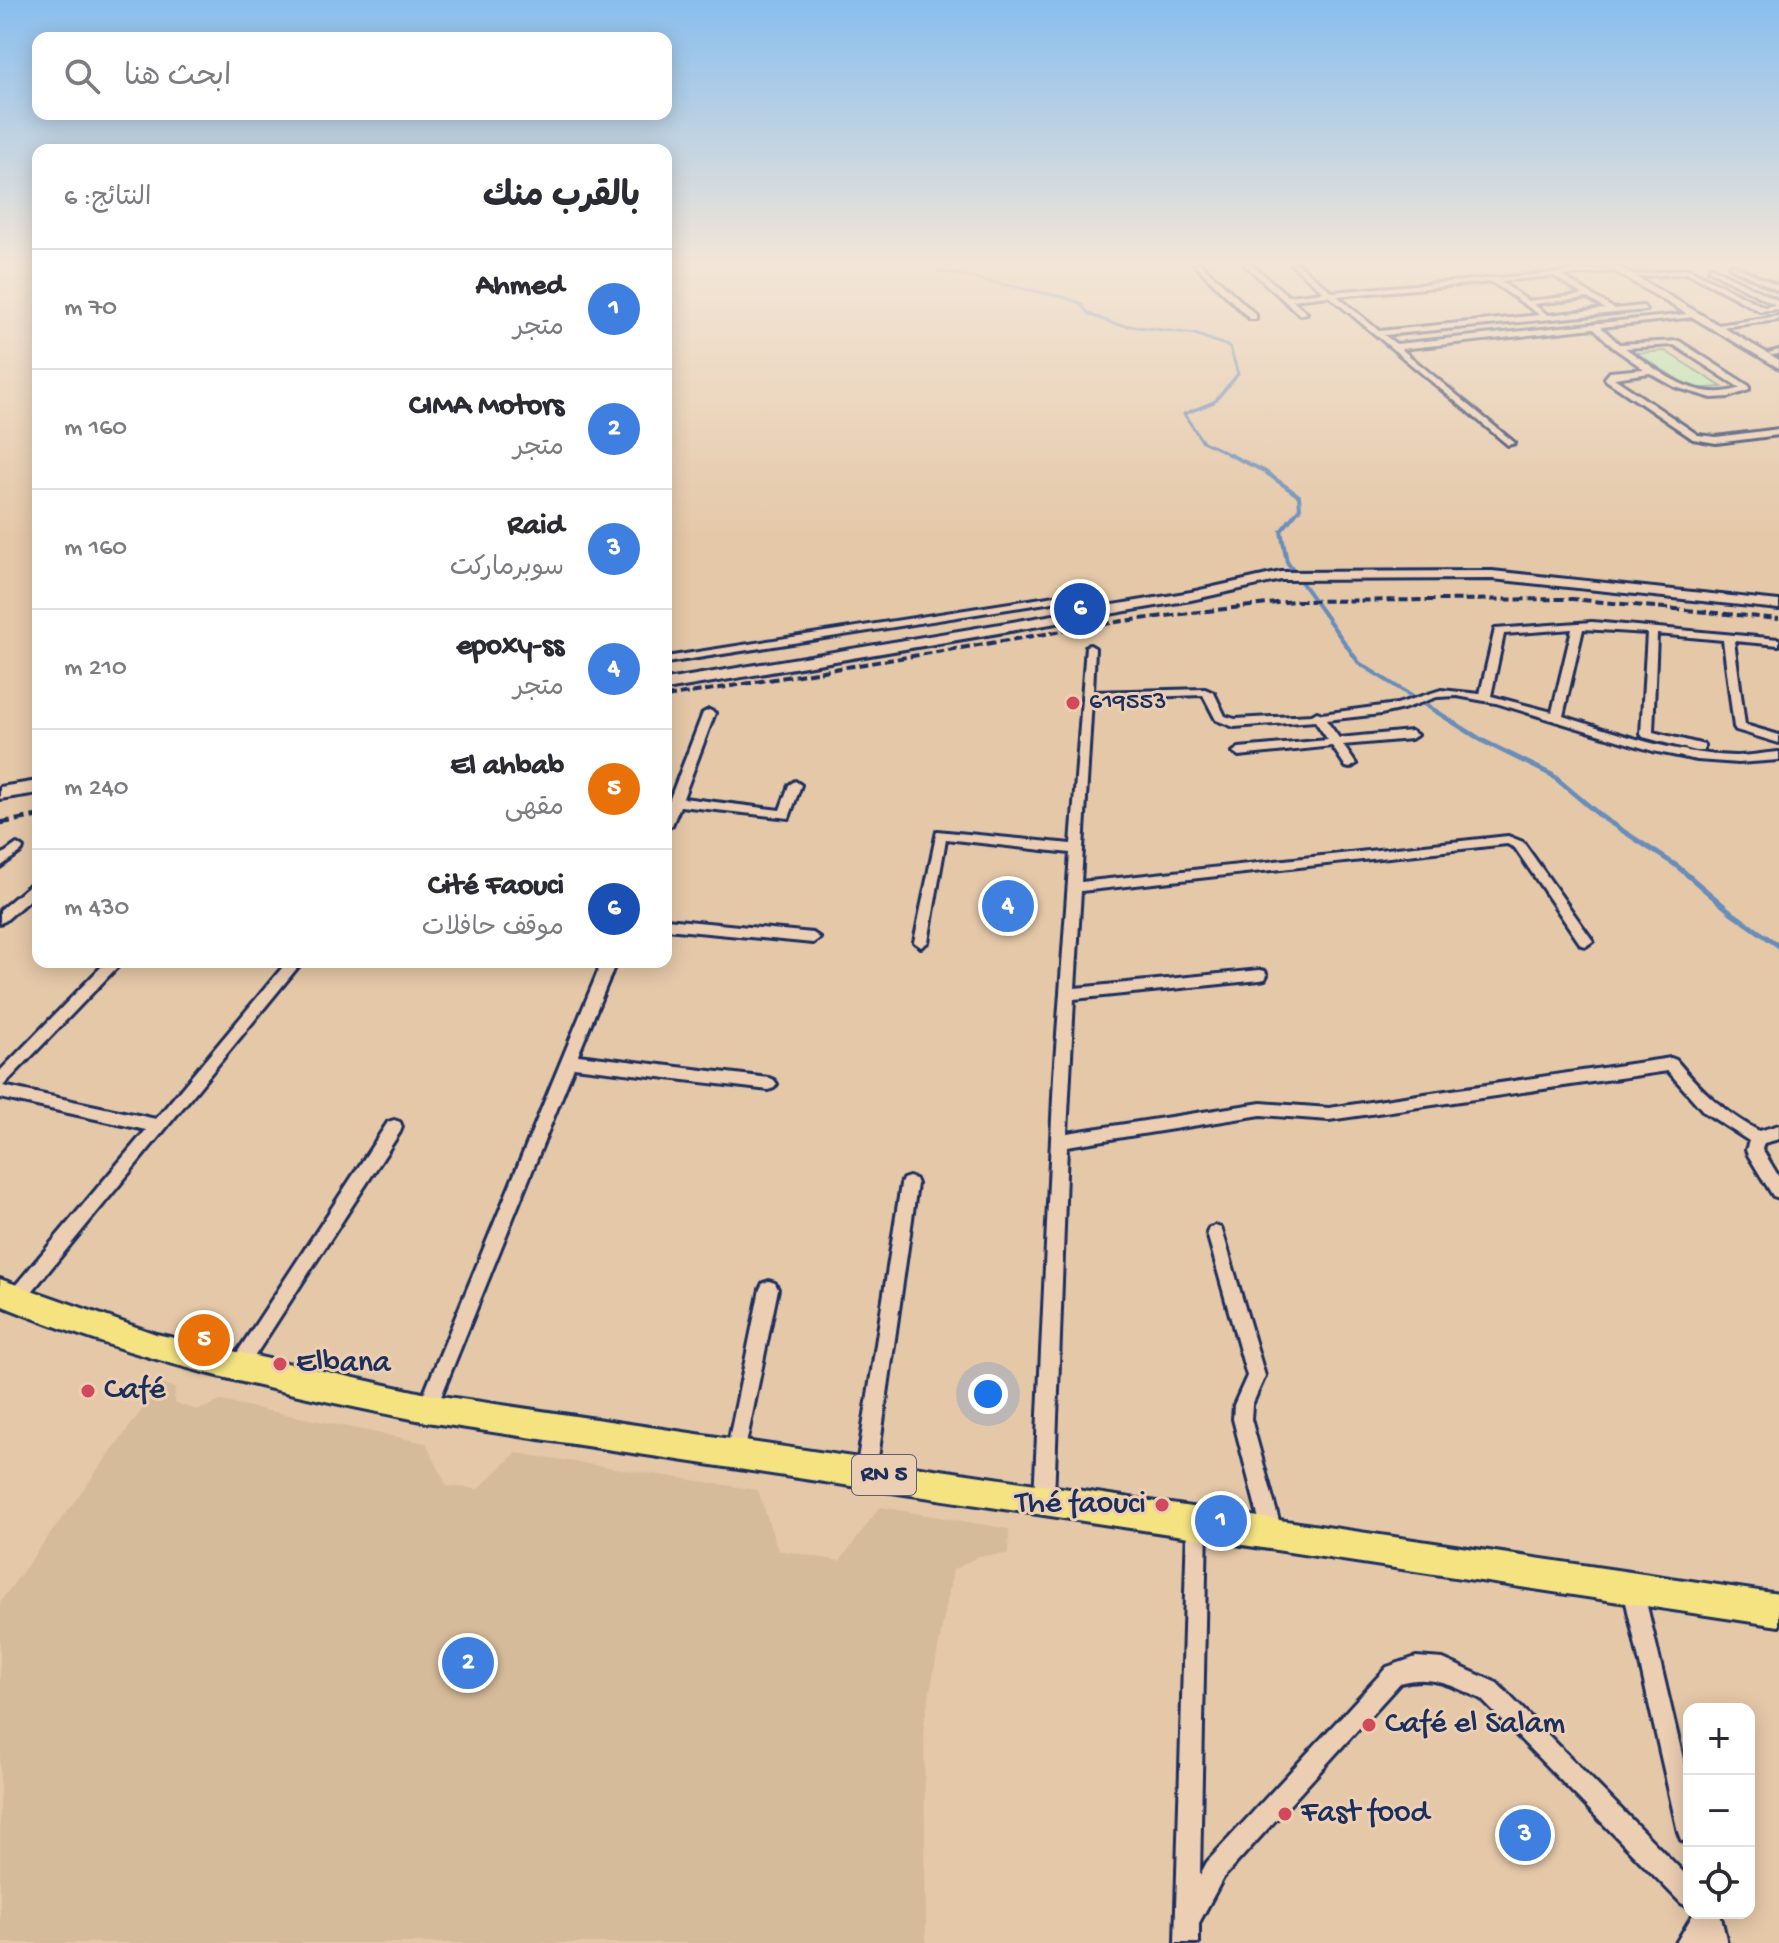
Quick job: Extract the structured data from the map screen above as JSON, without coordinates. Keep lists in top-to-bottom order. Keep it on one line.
{"streets":{"main road":["RN 5"]},"places":["619553","Elbana","Café","Thé faouci","Café el Salam","Fast food"],"page":{"search":"ابحث هنا","heading":["بالقرب منك","النتائج: 6"],"list":[{"mark":"1","name":"Ahmed","note":"متجر","value":"70 m"},{"mark":"2","name":"CIMA Motors","note":"متجر","value":"160 m"},{"mark":"3","name":"Raid","note":"سوبرماركت","value":"160 m"},{"mark":"4","name":"epoxy-ss","note":"متجر","value":"210 m"},{"mark":"5","name":"El ahbab","note":"مقهى","value":"240 m"},{"mark":"6","name":"Cité Faouci","note":"موقف حافلات","value":"430 m"}],"pins":["6","4","5","1","2","3"],"map_buttons":["+","−"]}}
